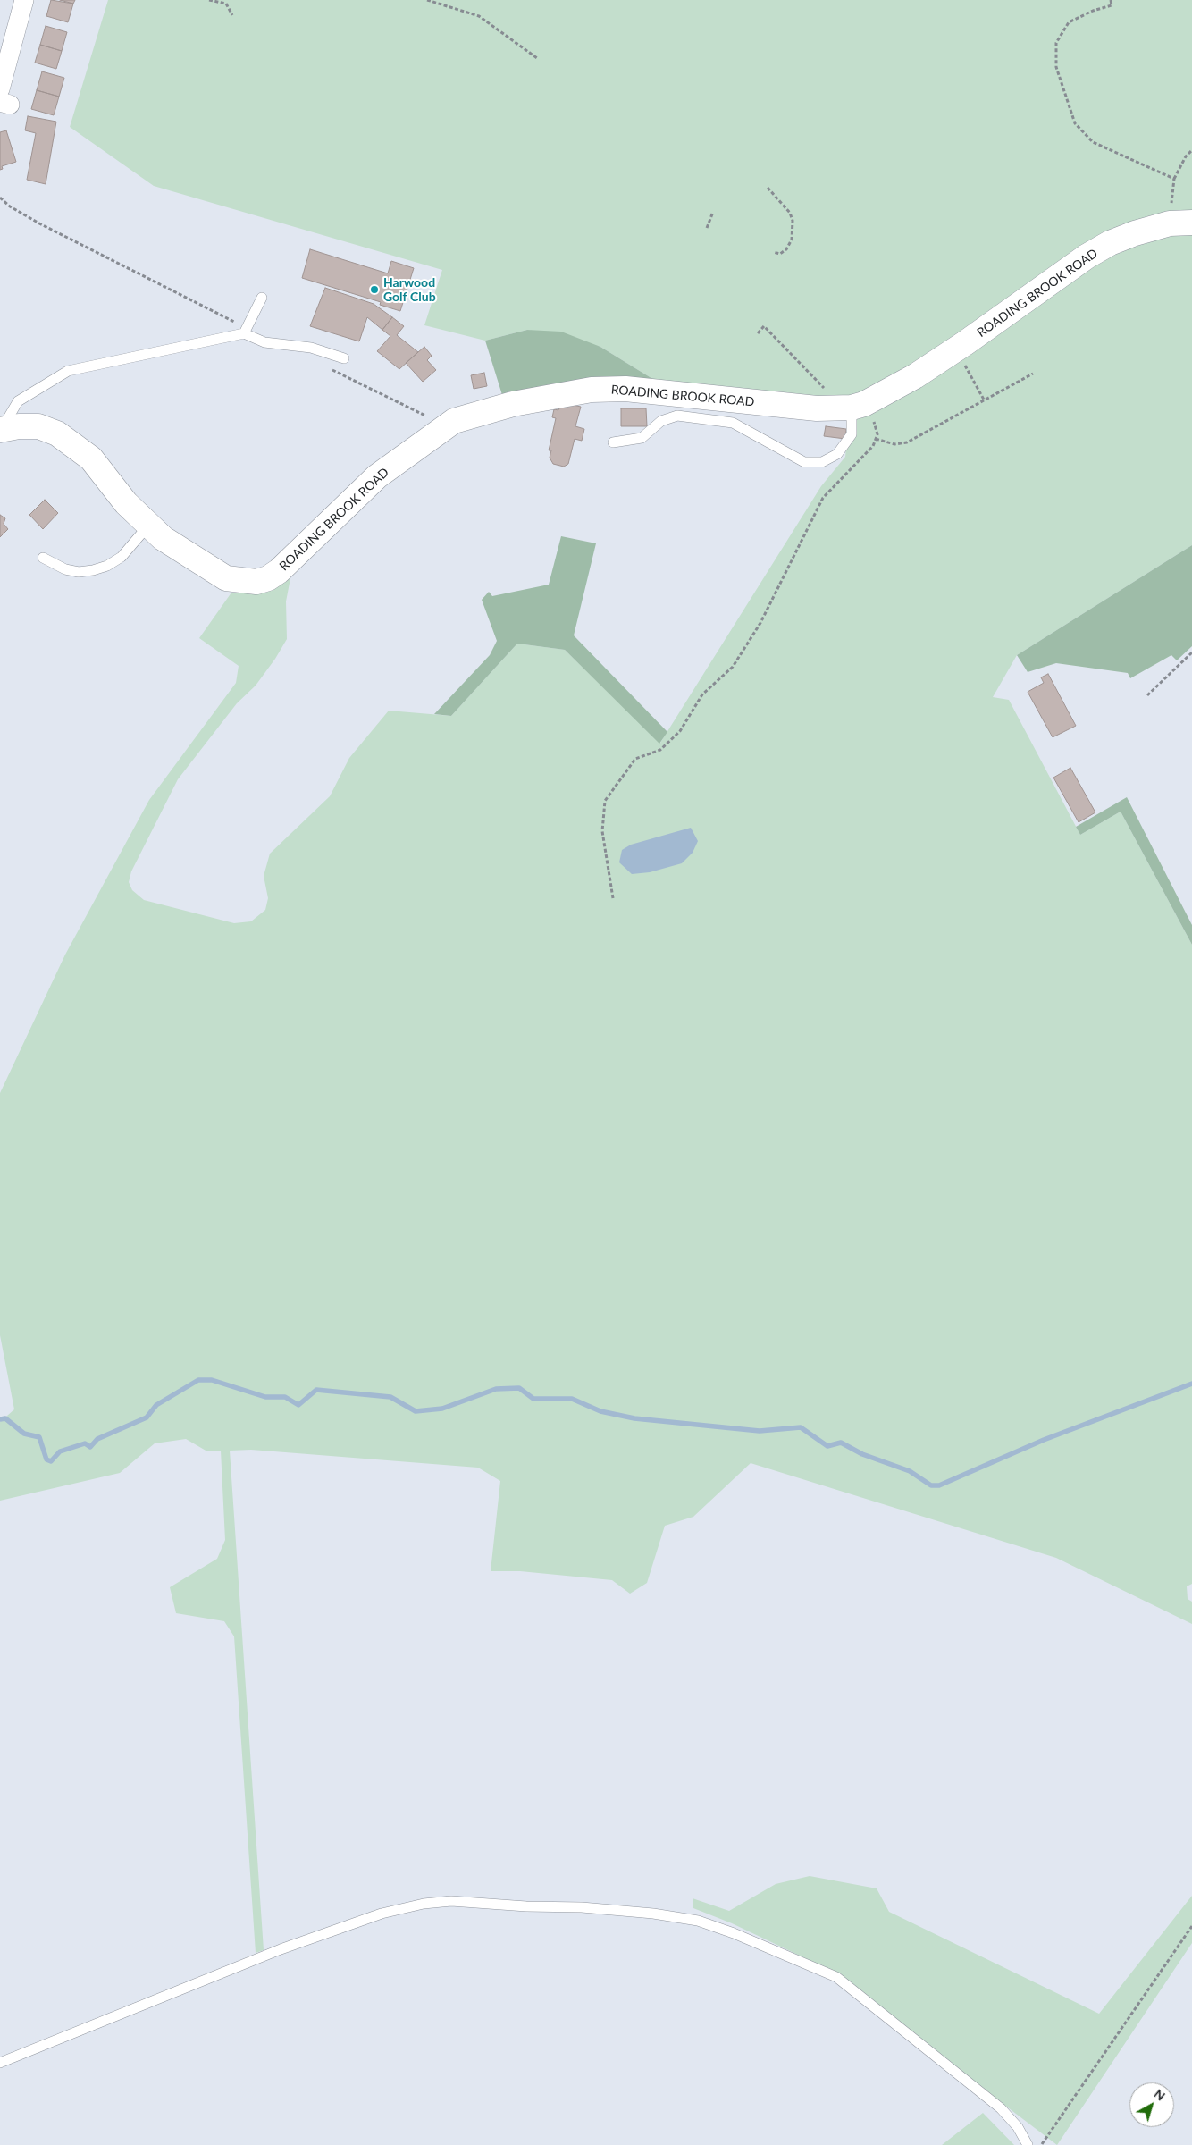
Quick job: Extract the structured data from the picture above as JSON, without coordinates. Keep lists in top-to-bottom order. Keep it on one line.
{"streets":{"street":["ROADING BROOK ROAD"]},"places":["Harwood Golf Club"],"north":"top right"}
